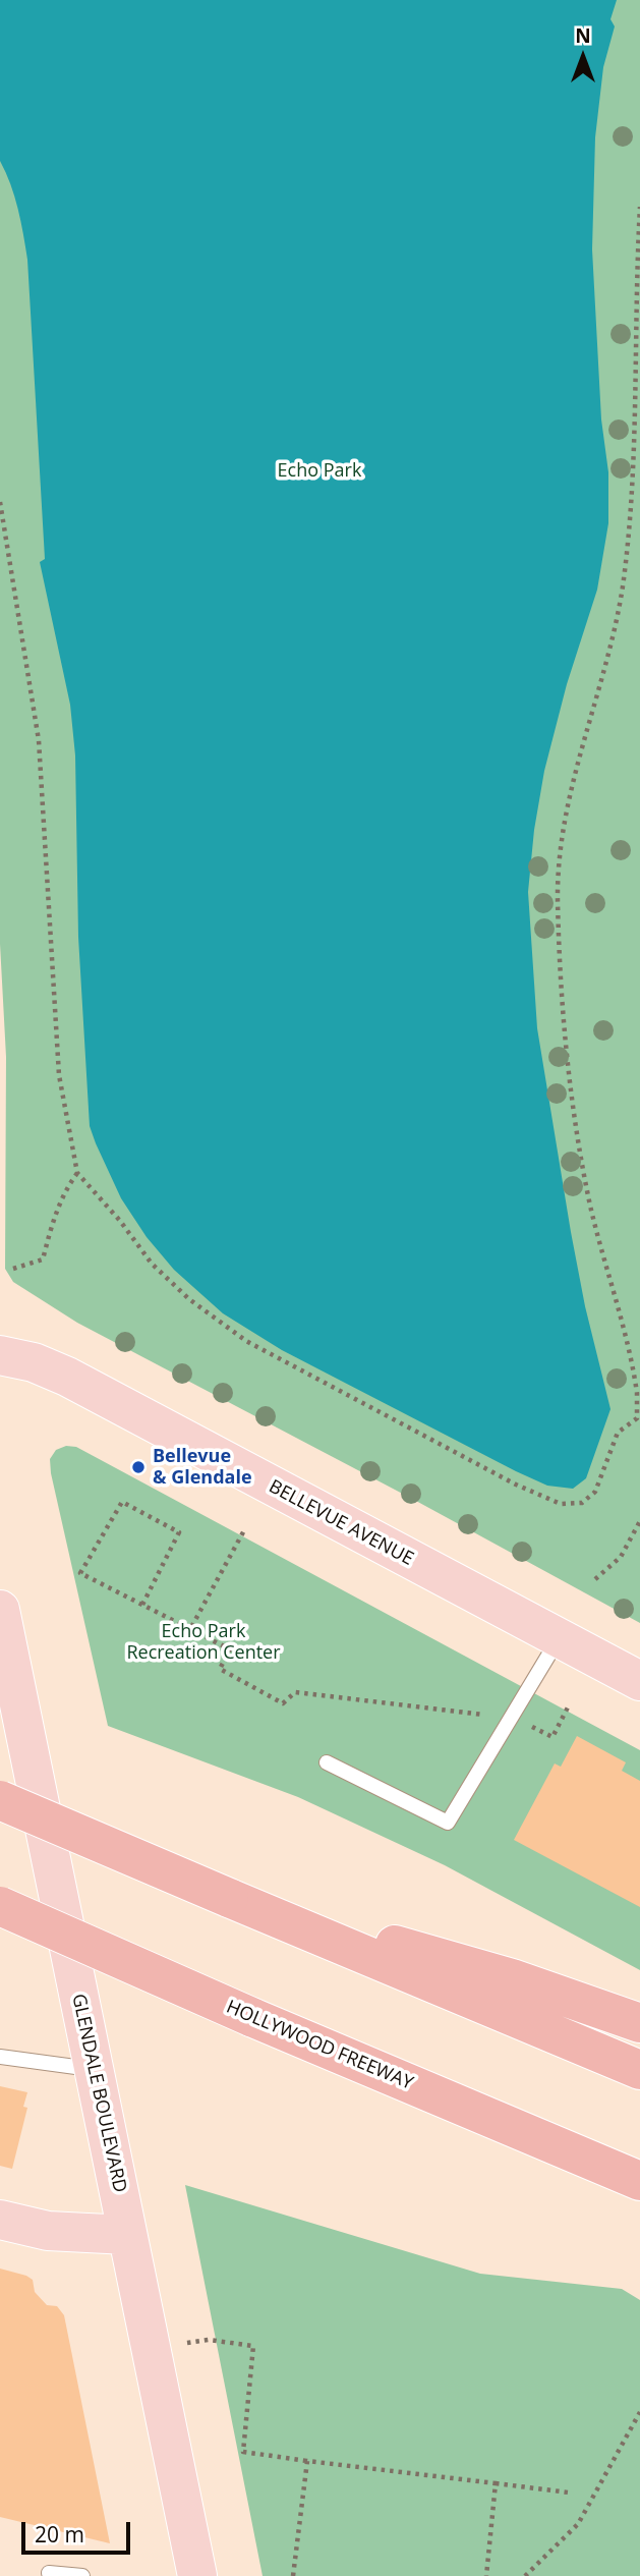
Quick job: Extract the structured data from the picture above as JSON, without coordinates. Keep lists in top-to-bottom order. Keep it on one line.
{"streets":{"highway":["HOLLYWOOD FREEWAY"],"main road":["BELLEVUE AVENUE","GLENDALE BOULEVARD"]},"parks":["Echo Park","Echo Park Recreation Center"],"places":["Bellevue & Glendale"],"scale_bar":"20 m","north":"top"}
